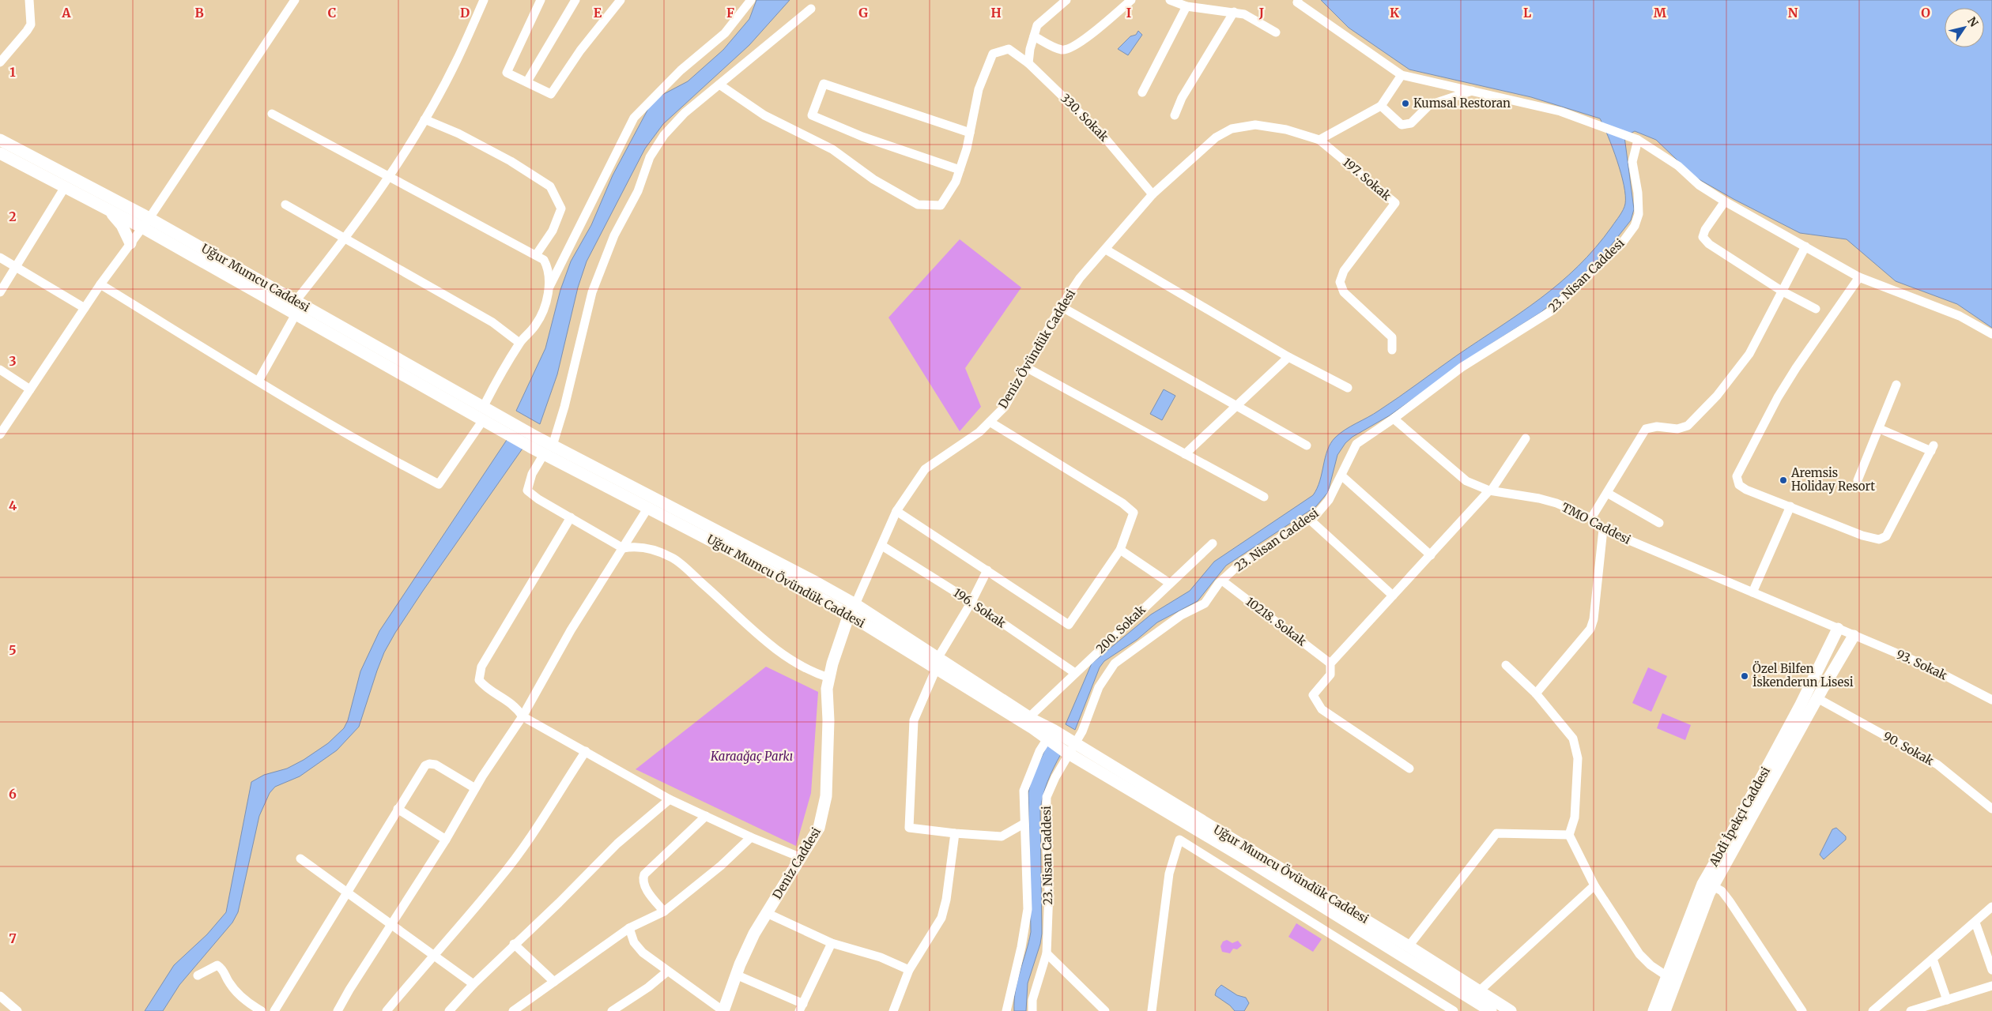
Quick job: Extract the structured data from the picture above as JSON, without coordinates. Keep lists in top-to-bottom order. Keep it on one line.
{"streets":{"street":["330. Sokak","197. Sokak","23. Nisan Caddesi","Uğur Mumcu Caddesi","Deniz Övündük Caddesi","TMO Caddesi","Uğur Mumcu Övündük Caddesi","196. Sokak","10218. Sokak","200. Sokak","93. Sokak","90. Sokak","Abdi İpekçi Caddesi","Deniz Caddesi"]},"crossings":[["330. Sokak","Deniz Övündük Caddesi"],["197. Sokak","Deniz Övündük Caddesi"],["23. Nisan Caddesi","TMO Caddesi"],["23. Nisan Caddesi","Uğur Mumcu Övündük Caddesi"],["23. Nisan Caddesi","10218. Sokak"],["Uğur Mumcu Caddesi","Uğur Mumcu Övündük Caddesi"],["Deniz Övündük Caddesi","Uğur Mumcu Övündük Caddesi"],["Deniz Övündük Caddesi","196. Sokak"],["Deniz Övündük Caddesi","Deniz Caddesi"],["TMO Caddesi","93. Sokak"],["TMO Caddesi","Abdi İpekçi Caddesi"],["Uğur Mumcu Övündük Caddesi","200. Sokak"],["Uğur Mumcu Övündük Caddesi","Deniz Caddesi"],["196. Sokak","200. Sokak"],["93. Sokak","Abdi İpekçi Caddesi"],["90. Sokak","Abdi İpekçi Caddesi"]],"parks":["Karaağaç Parkı"],"places":["Kumsal Restoran","Aremsis Holiday Resort","Özel Bilfen İskenderun Lisesi"],"north":"top right","grid":{"columns":["A","B","C","D","E","F","G","H","I","J","K","L","M","N","O"],"rows":["1","2","3","4","5","6","7"]}}
